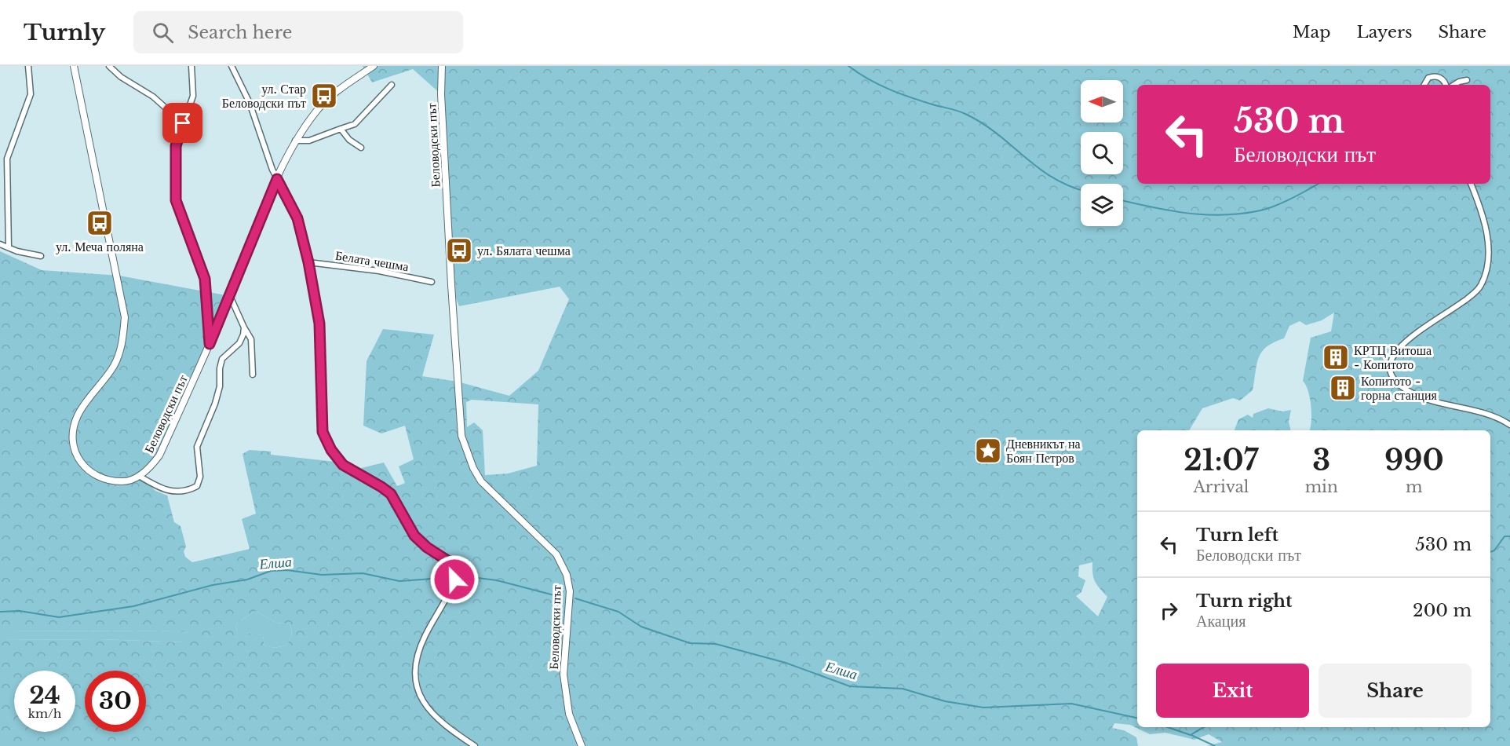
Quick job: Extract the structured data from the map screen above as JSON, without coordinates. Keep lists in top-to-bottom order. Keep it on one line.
{"streets":{"street":["Беловодски път","Белата чешма"]},"water":["Елша"],"places":{"bus stop":["ул. Стар Беловодски път","ул. Меча поляна","ул. Бялата чешма"],"building":["КРТЦ Витоша - Копитото","Копитото - горна станция"],"place":["Дневникът на Боян Петров"]},"north":"left","page":{"header":"Turnly","search":"Search here","nav":["Map","Layers","Share"],"turn":["530 m","Беловодски път"],"eta":["21:07","Arrival","3","min","990","m"],"list":[{"name":"Turn left","note":"Беловодски път","value":"530 m"},{"name":"Turn right","note":"Акация","value":"200 m"}],"buttons":["Exit","Share"],"speed":"24 km/h","limit":"30"}}
